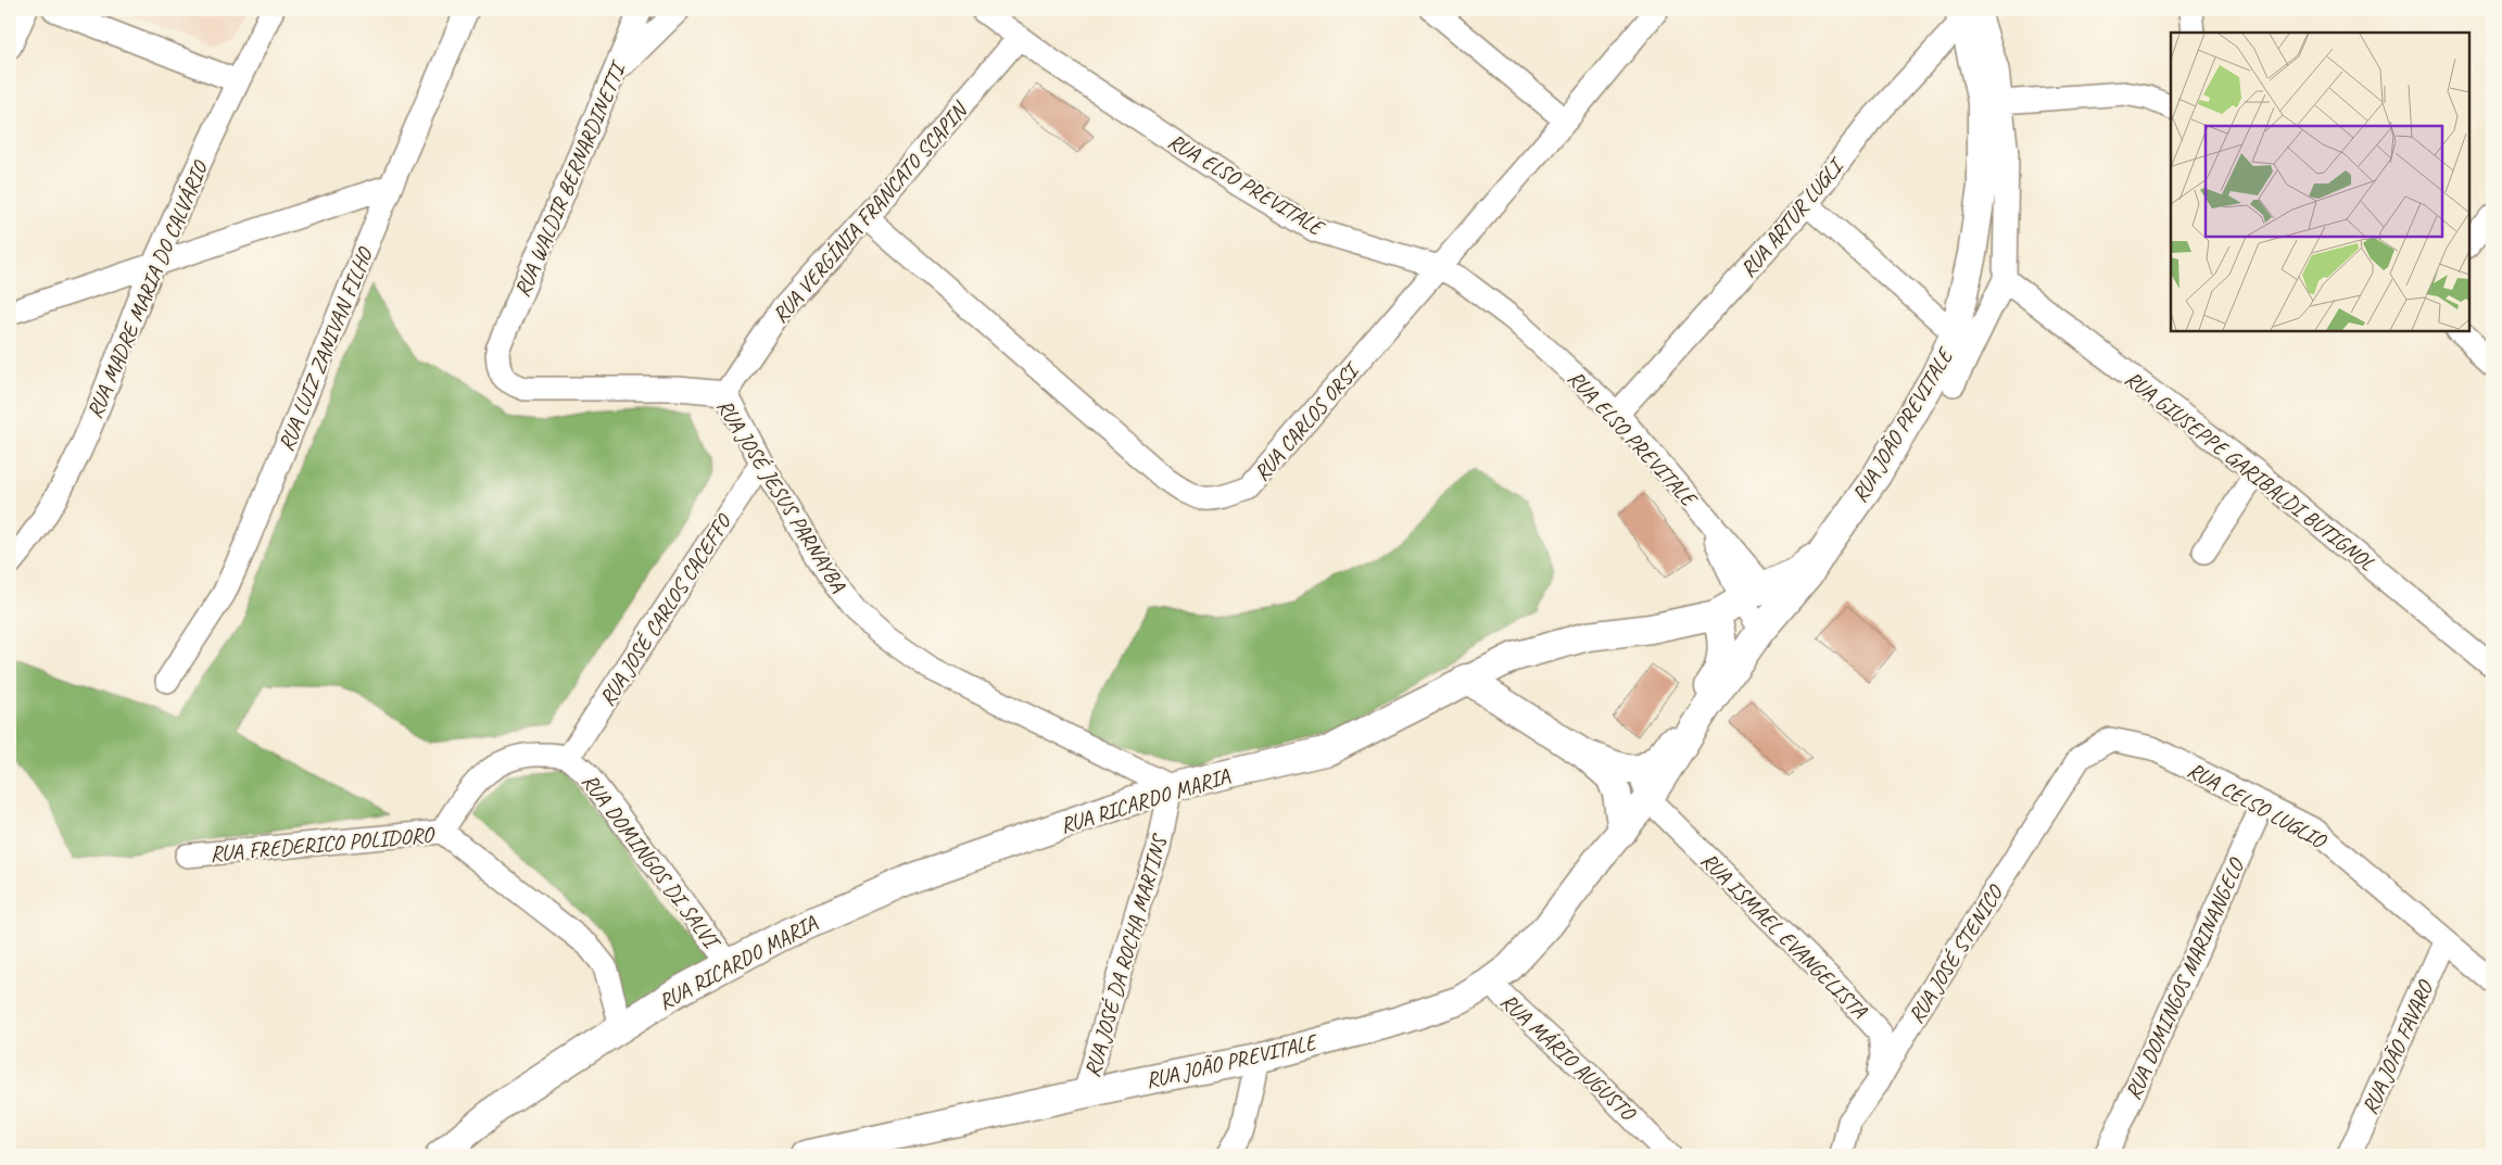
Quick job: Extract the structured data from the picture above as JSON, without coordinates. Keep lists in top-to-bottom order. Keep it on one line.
{"streets":{"main road":["RUA JOÃO PREVITALE","RUA RICARDO MARIA"],"street":["RUA WALDIR BERNARDINETTI","RUA ELSO PREVITALE","RUA VERGÍNIA FRANCATO SCAPIN","RUA ARTUR LUGLI","RUA MADRE MARIA DO CALVÁRIO","RUA LUIZ ZANIVAN FILHO","RUA CARLOS ORSI","RUA GIUSEPPE GARIBALDI BUTIGNOL","RUA JOSÉ JESUS PARNAYBA","RUA JOSÉ CARLOS CACEFFO","RUA CELSO LUGLIO","RUA FREDERICO POLIDORO","RUA DOMINGOS DI SALVI","RUA ISMAEL EVANGELISTA","RUA JOSÉ STENICO","RUA JOSÉ DA ROCHA MARTINS","RUA DOMINGOS MARINANGELO","RUA JOÃO FAVARO","RUA MÁRIO AUGUSTO"]},"crossings":[["RUA WALDIR BERNARDINETTI","RUA JOSÉ JESUS PARNAYBA"],["RUA ELSO PREVITALE","RUA VERGÍNIA FRANCATO SCAPIN"],["RUA ELSO PREVITALE","RUA ARTUR LUGLI"],["RUA ELSO PREVITALE","RUA CARLOS ORSI"],["RUA ELSO PREVITALE","RUA JOÃO PREVITALE"],["RUA VERGÍNIA FRANCATO SCAPIN","RUA CARLOS ORSI"],["RUA VERGÍNIA FRANCATO SCAPIN","RUA JOSÉ JESUS PARNAYBA"],["RUA ARTUR LUGLI","RUA JOÃO PREVITALE"],["RUA JOÃO PREVITALE","RUA GIUSEPPE GARIBALDI BUTIGNOL"],["RUA JOÃO PREVITALE","RUA RICARDO MARIA"],["RUA JOÃO PREVITALE","RUA ISMAEL EVANGELISTA"],["RUA JOÃO PREVITALE","RUA JOSÉ DA ROCHA MARTINS"],["RUA JOÃO PREVITALE","RUA MÁRIO AUGUSTO"],["RUA JOSÉ JESUS PARNAYBA","RUA JOSÉ CARLOS CACEFFO"],["RUA JOSÉ JESUS PARNAYBA","RUA RICARDO MARIA"],["RUA JOSÉ JESUS PARNAYBA","RUA JOSÉ DA ROCHA MARTINS"],["RUA JOSÉ CARLOS CACEFFO","RUA DOMINGOS DI SALVI"],["RUA RICARDO MARIA","RUA FREDERICO POLIDORO"],["RUA RICARDO MARIA","RUA DOMINGOS DI SALVI"],["RUA RICARDO MARIA","RUA JOSÉ DA ROCHA MARTINS"],["RUA CELSO LUGLIO","RUA JOSÉ STENICO"],["RUA CELSO LUGLIO","RUA DOMINGOS MARINANGELO"],["RUA CELSO LUGLIO","RUA JOÃO FAVARO"],["RUA FREDERICO POLIDORO","RUA DOMINGOS DI SALVI"],["RUA ISMAEL EVANGELISTA","RUA JOSÉ STENICO"]]}
